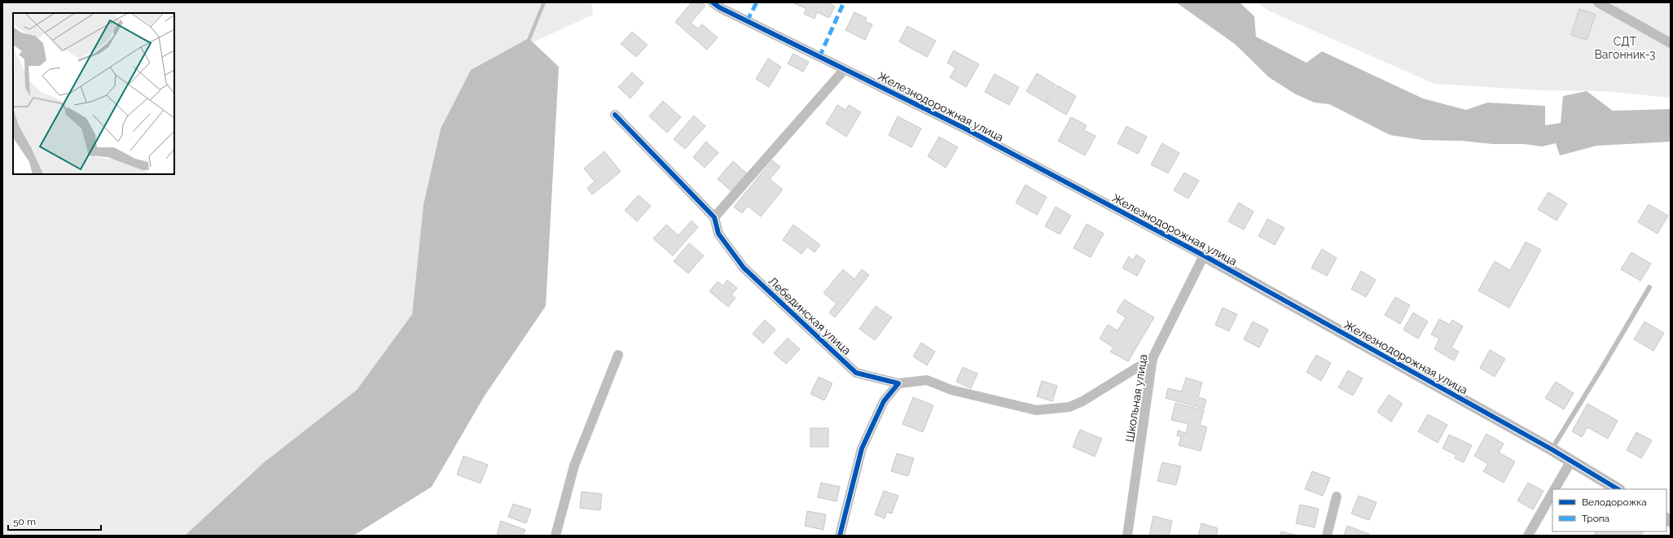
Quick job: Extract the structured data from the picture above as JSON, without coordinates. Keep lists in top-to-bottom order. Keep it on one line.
{"streets":{"street":["Железнодорожная улица","Лебединская улица","Школьная улица"]},"crossings":[["Железнодорожная улица","Школьная улица"]],"parks":["СДТ Вагонник-3"],"legend":["Велодорожка","Тропа"],"scale_bar":"50 m"}
